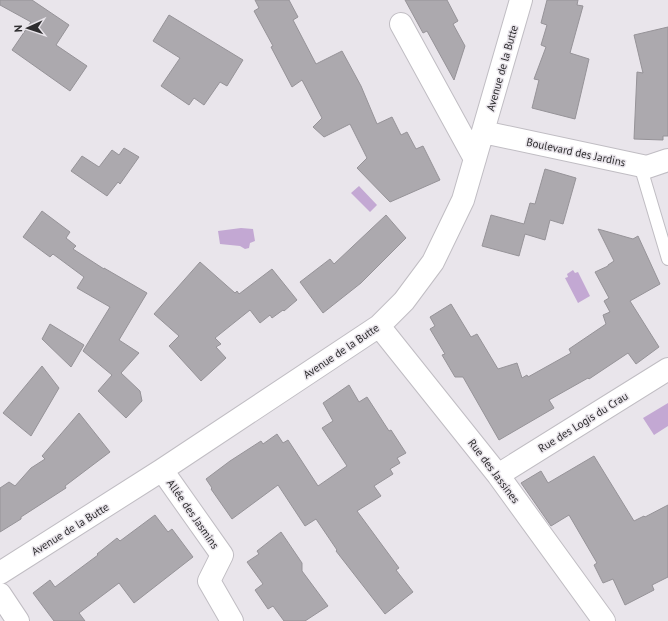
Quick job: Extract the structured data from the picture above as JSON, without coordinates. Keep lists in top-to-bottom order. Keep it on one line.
{"streets":{"street":["Avenue de la Butte","Boulevard des Jardins","Rue des Logis du Crau","Rue des Jassines","Allée des Jasmins"]},"crossings":[["Avenue de la Butte","Boulevard des Jardins"],["Avenue de la Butte","Rue des Jassines"],["Avenue de la Butte","Allée des Jasmins"],["Rue des Logis du Crau","Rue des Jassines"]],"north":"left"}
